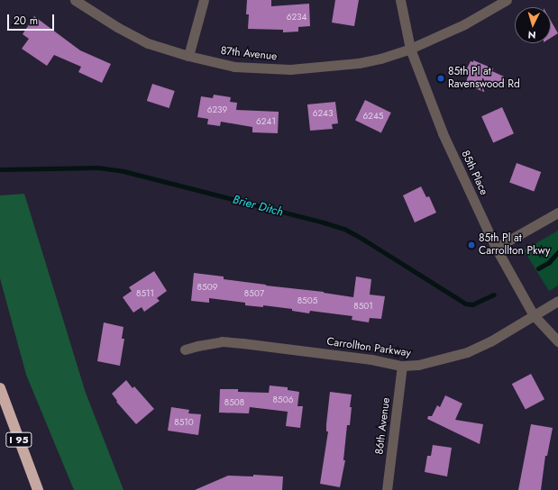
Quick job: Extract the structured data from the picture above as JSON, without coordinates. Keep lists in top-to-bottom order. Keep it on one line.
{"streets":{"highway":["I 95"],"street":["87th Avenue","85th Place","Carrollton Parkway","86th Avenue"]},"crossings":[["87th Avenue","85th Place"],["85th Place","Carrollton Parkway"],["Carrollton Parkway","86th Avenue"]],"water":["Brier Ditch"],"places":["85th Pl at Ravenswood Rd","85th Pl at Carrollton Pkwy"],"house_numbers":["6234","6239","6243","6245","6241","8509","8511","8507","8505","8501","8506","8508","8510"],"scale_bar":"20 m","north":"bottom"}
